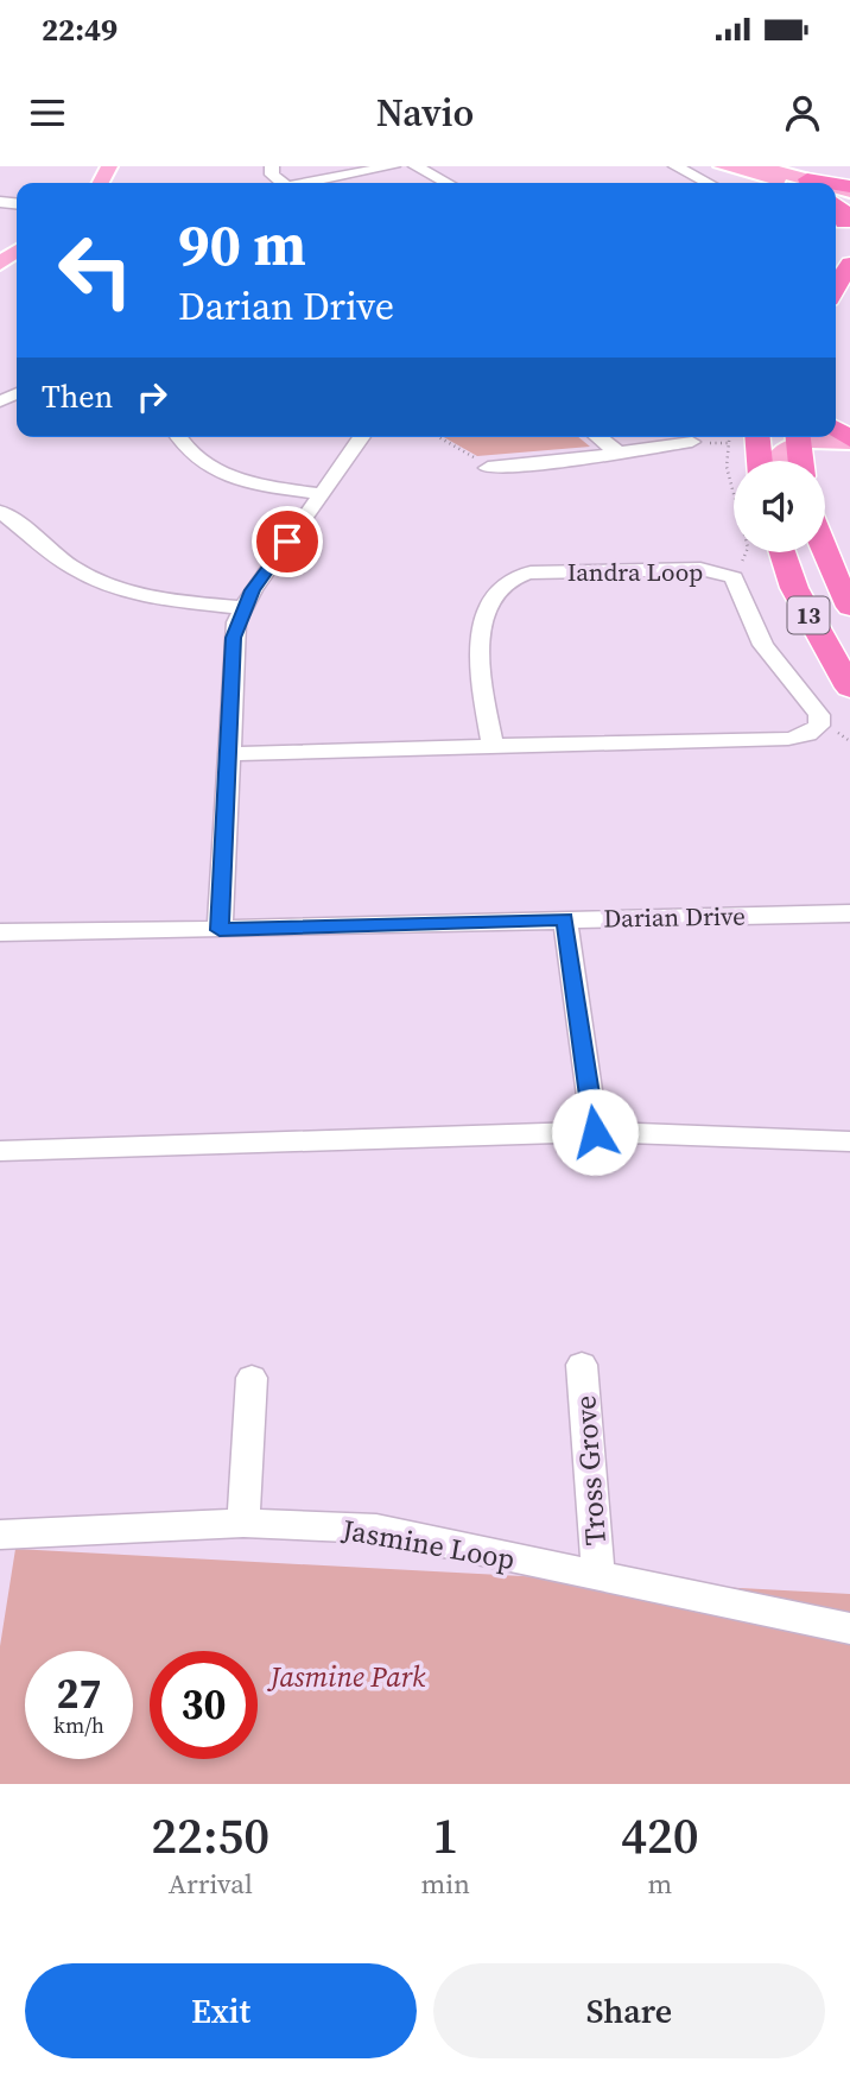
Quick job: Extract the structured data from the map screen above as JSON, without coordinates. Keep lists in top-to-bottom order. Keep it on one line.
{"streets":{"highway":["13"],"street":["Iandra Loop","Darian Drive","Tross Grove","Jasmine Loop"]},"crossings":[["Tross Grove","Jasmine Loop"]],"parks":["Jasmine Park"],"page":{"status":"22:49","header":"Navio","turn":["90 m","Darian Drive"],"then":"Then","speed":"27 km/h","limit":"30","eta":["22:50","Arrival","1","min","420","m"],"buttons":["Exit","Share"]}}
